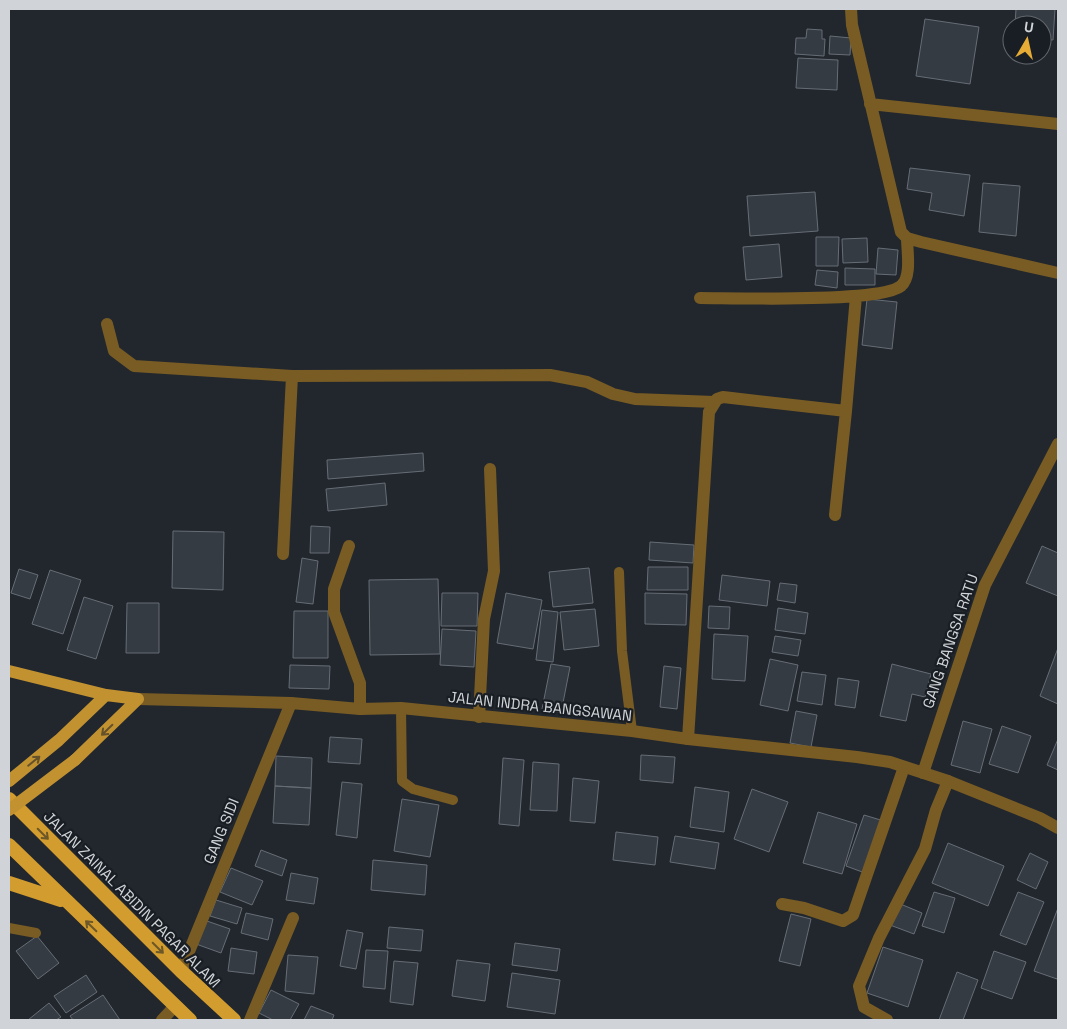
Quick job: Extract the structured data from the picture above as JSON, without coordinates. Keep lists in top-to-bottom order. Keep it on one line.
{"streets":{"highway":["JALAN ZAINAL ABIDIN PAGAR ALAM"],"main road":["JALAN INDRA BANGSAWAN"],"street":["GANG BANGSA RATU","GANG SIDI"]},"crossings":[["GANG BANGSA RATU","JALAN INDRA BANGSAWAN"],["JALAN INDRA BANGSAWAN","GANG SIDI"],["GANG SIDI","JALAN ZAINAL ABIDIN PAGAR ALAM"]],"north":"top"}
